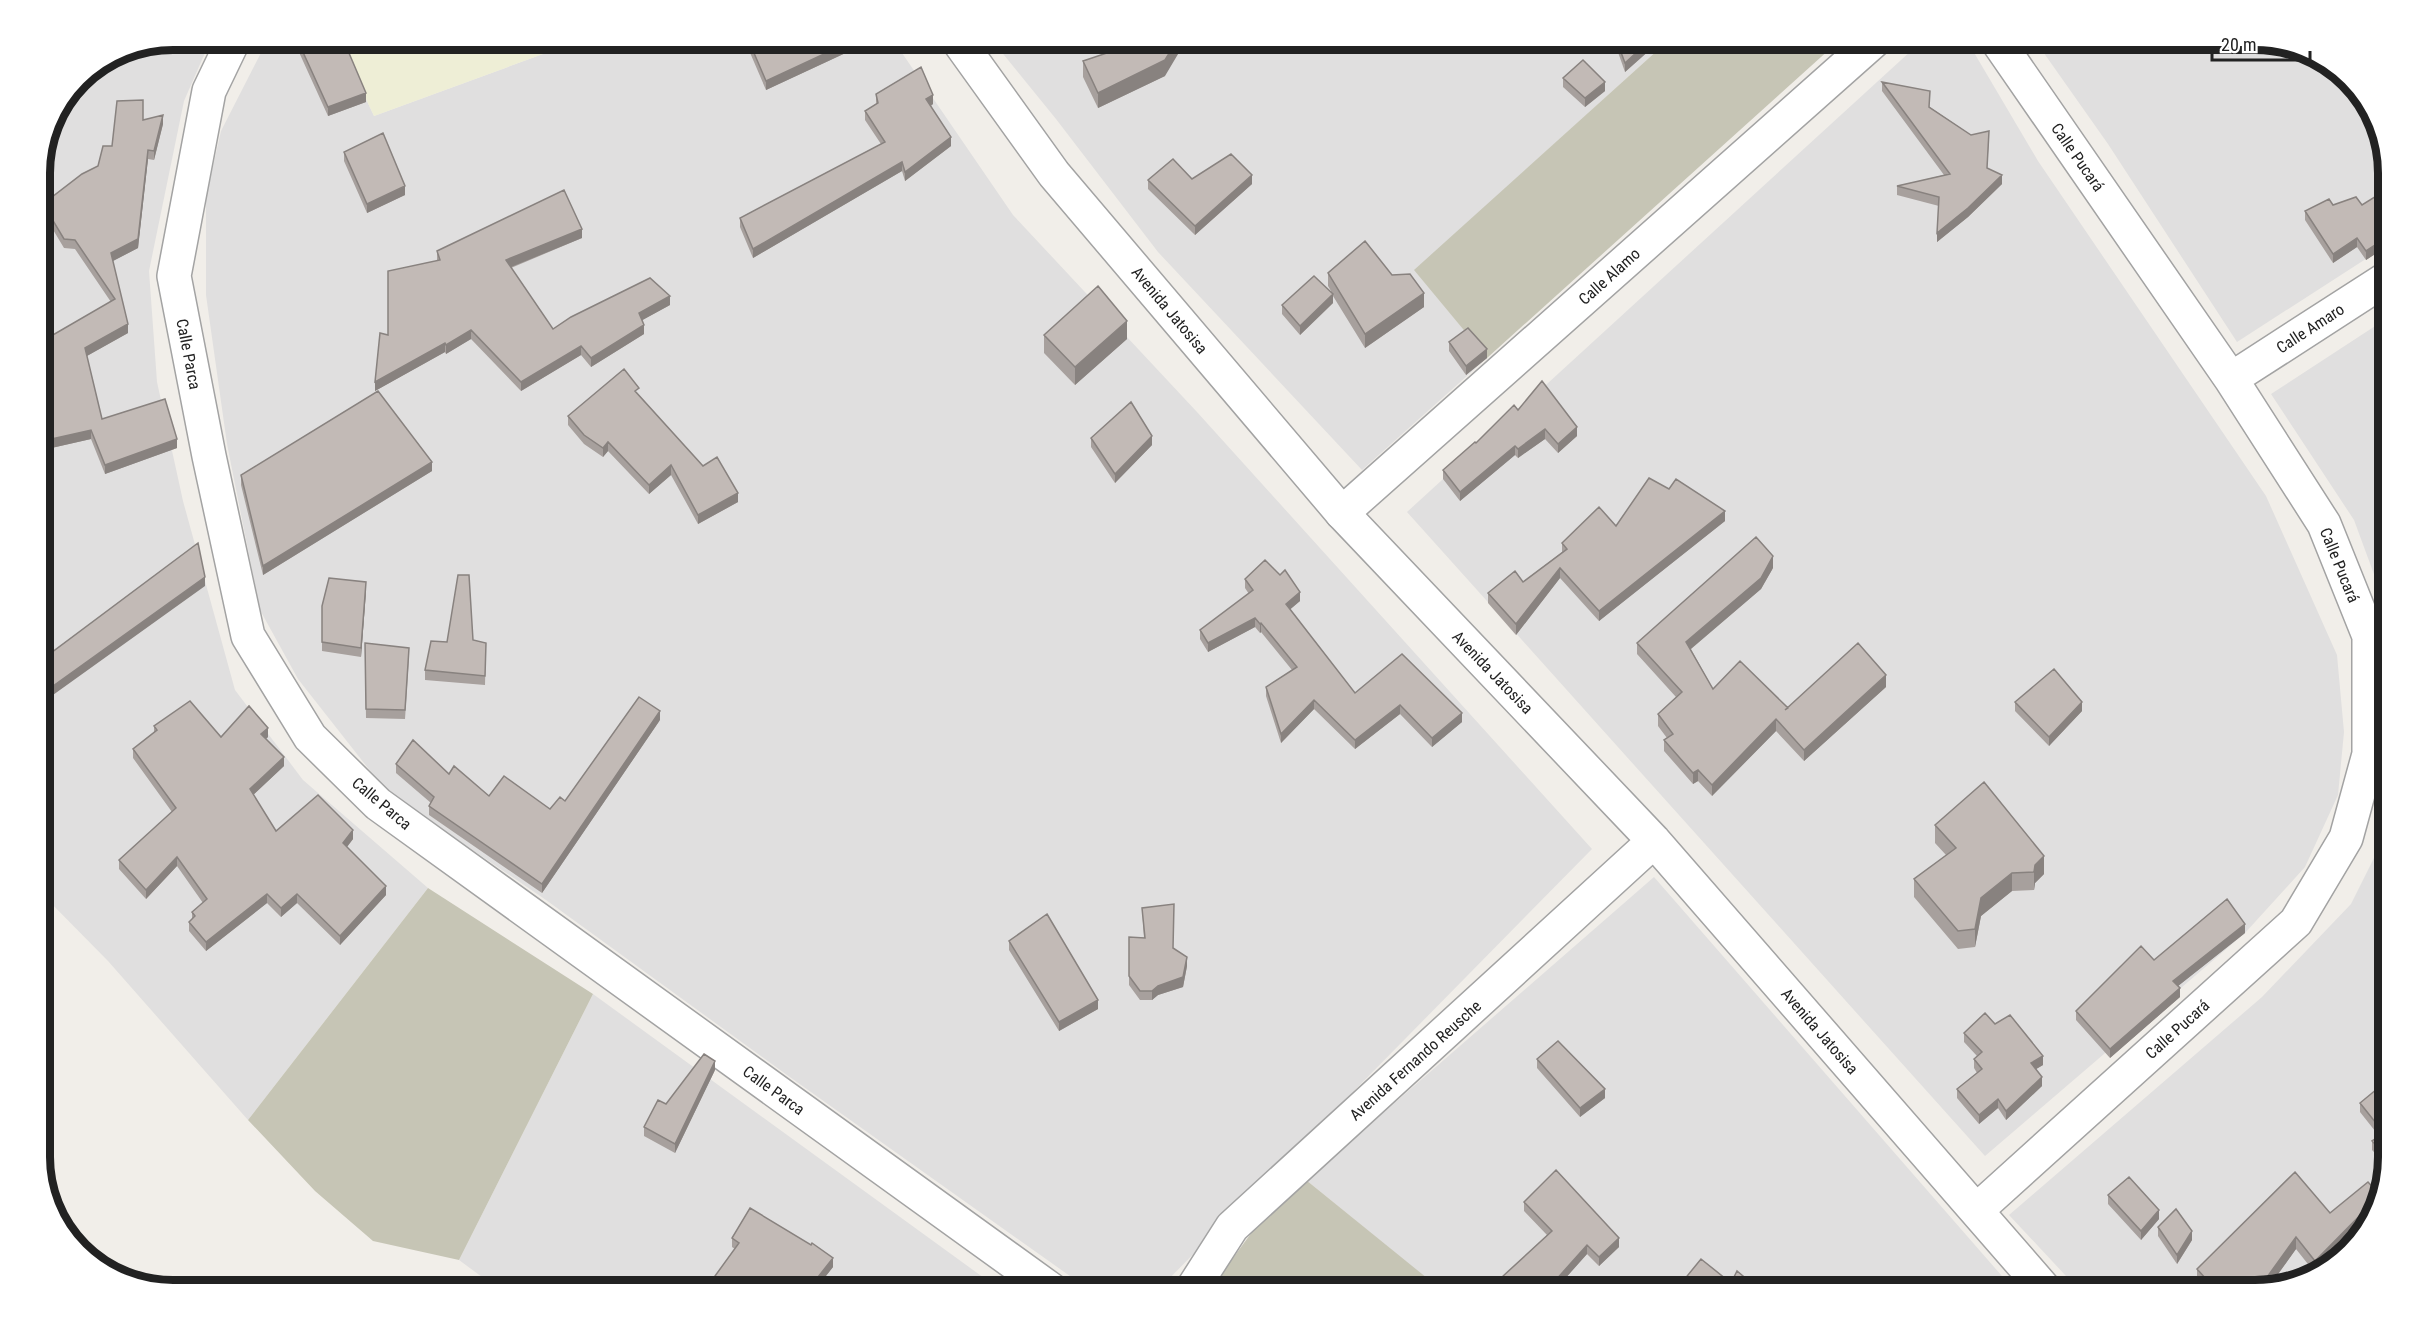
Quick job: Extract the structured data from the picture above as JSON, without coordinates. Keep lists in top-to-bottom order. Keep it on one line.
{"streets":{"street":["Calle Pucará","Calle Alamo","Avenida Jatosisa","Calle Amaro","Calle Parca","Avenida Fernando Reusche"]},"crossings":[["Calle Pucará","Avenida Jatosisa"],["Calle Pucará","Calle Amaro"],["Calle Alamo","Avenida Jatosisa"],["Avenida Jatosisa","Avenida Fernando Reusche"]],"scale_bar":"20 m"}
